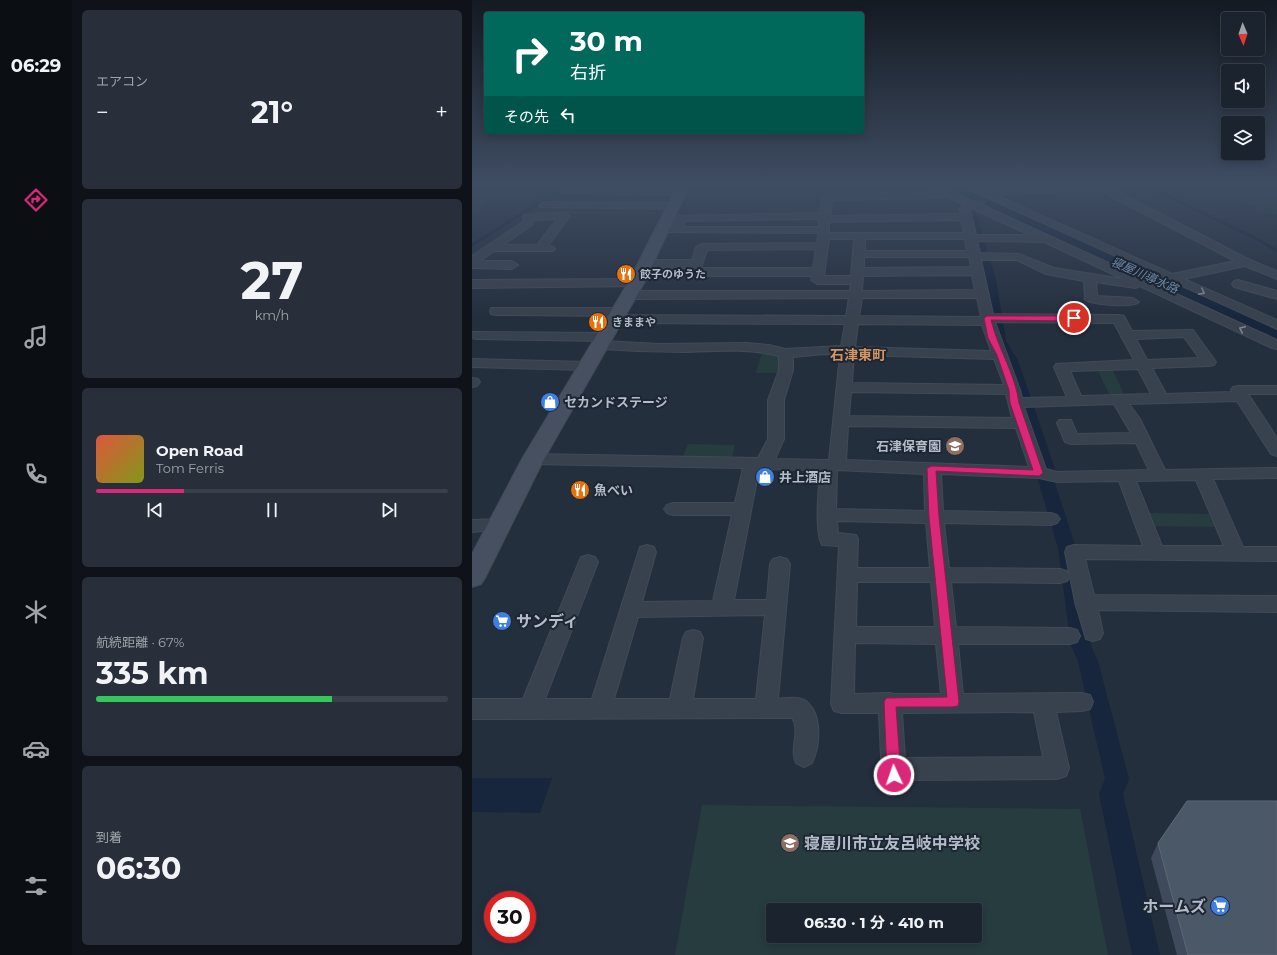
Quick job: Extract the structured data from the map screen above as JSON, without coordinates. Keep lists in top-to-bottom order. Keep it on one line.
{"districts":["石津東町"],"water":["寝屋川導水路"],"places":{"restaurant":["餃子のゆうた","きままや","魚べい"],"shop":["セカンドステージ","井上酒店"],"school or university":["石津保育園","寝屋川市立友呂岐中学校"],"supermarket":["サンディ","ホームズ"]},"north":"bottom","page":{"tabs":"06:29","tile":["エアコン",["27","km/h"],["航続距離 · 67%","335 km"],["到着","06:30"]],"turn":["30 m","右折"],"heat":["−","21°","+"],"then":"その先","song":["Open Road","Tom Ferris"],"limit":"30","trip":"06:30 · 1 分 · 410 m"}}
